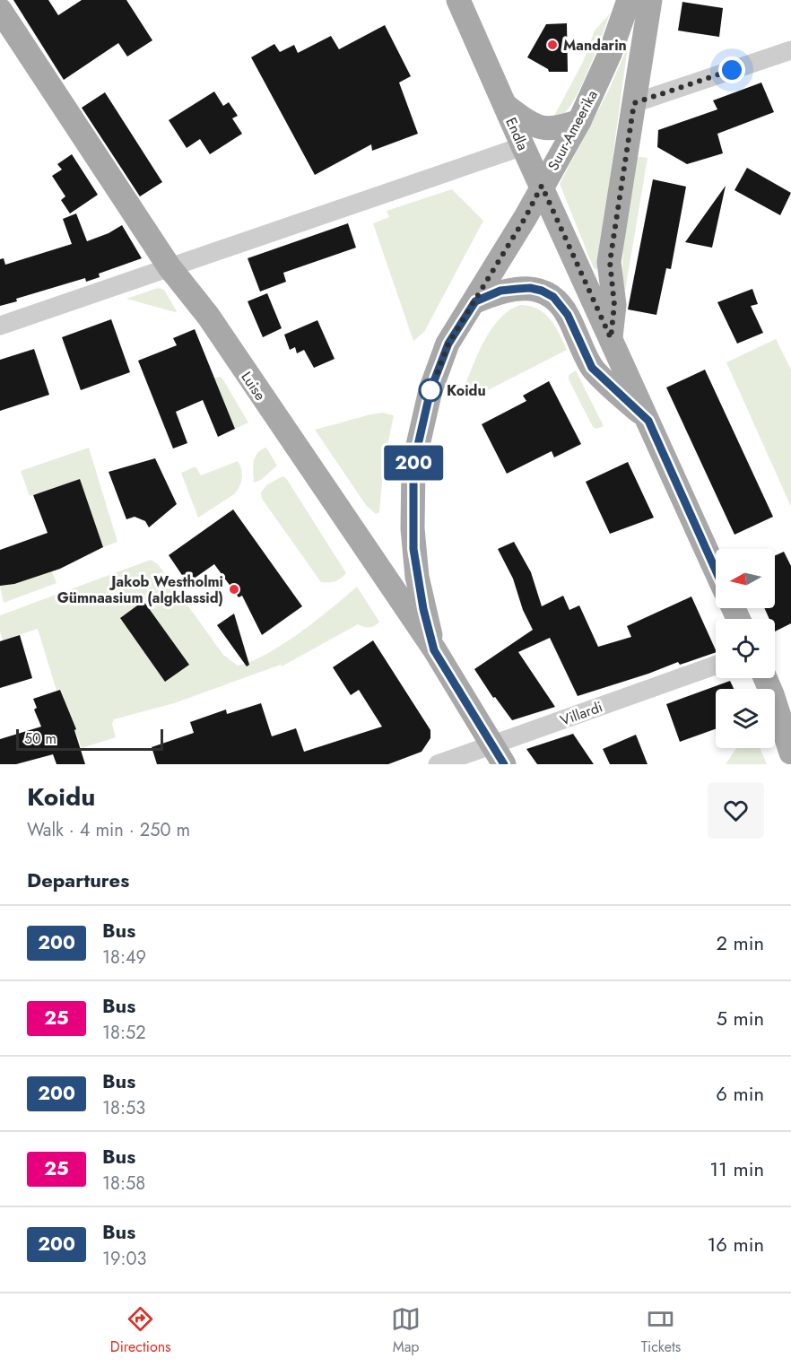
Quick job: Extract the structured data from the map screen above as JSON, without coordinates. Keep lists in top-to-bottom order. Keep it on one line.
{"streets":{"main road":["Suur-Ameerika","Endla","Luise"],"street":["Villardi"]},"crossings":[["Suur-Ameerika","Endla"],["Suur-Ameerika","Luise"],["Luise","Villardi"]],"places":["Mandarin","Koidu","Jakob Westholmi Gümnaasium (algklassid)"],"lines":["bus line 200"],"scale_bar":"50 m","north":"left","page":{"on_map":"200","scale":"50 m","heading":[["Koidu","Walk · 4 min · 250 m"],"Departures"],"list":[{"mark":"200","name":"Bus","note":"18:49","value":"2 min"},{"mark":"25","name":"Bus","note":"18:52","value":"5 min"},{"mark":"200","name":"Bus","note":"18:53","value":"6 min"},{"mark":"25","name":"Bus","note":"18:58","value":"11 min"},{"mark":"200","name":"Bus","note":"19:03","value":"16 min"}],"tabs":["Directions","Map","Tickets"]}}
